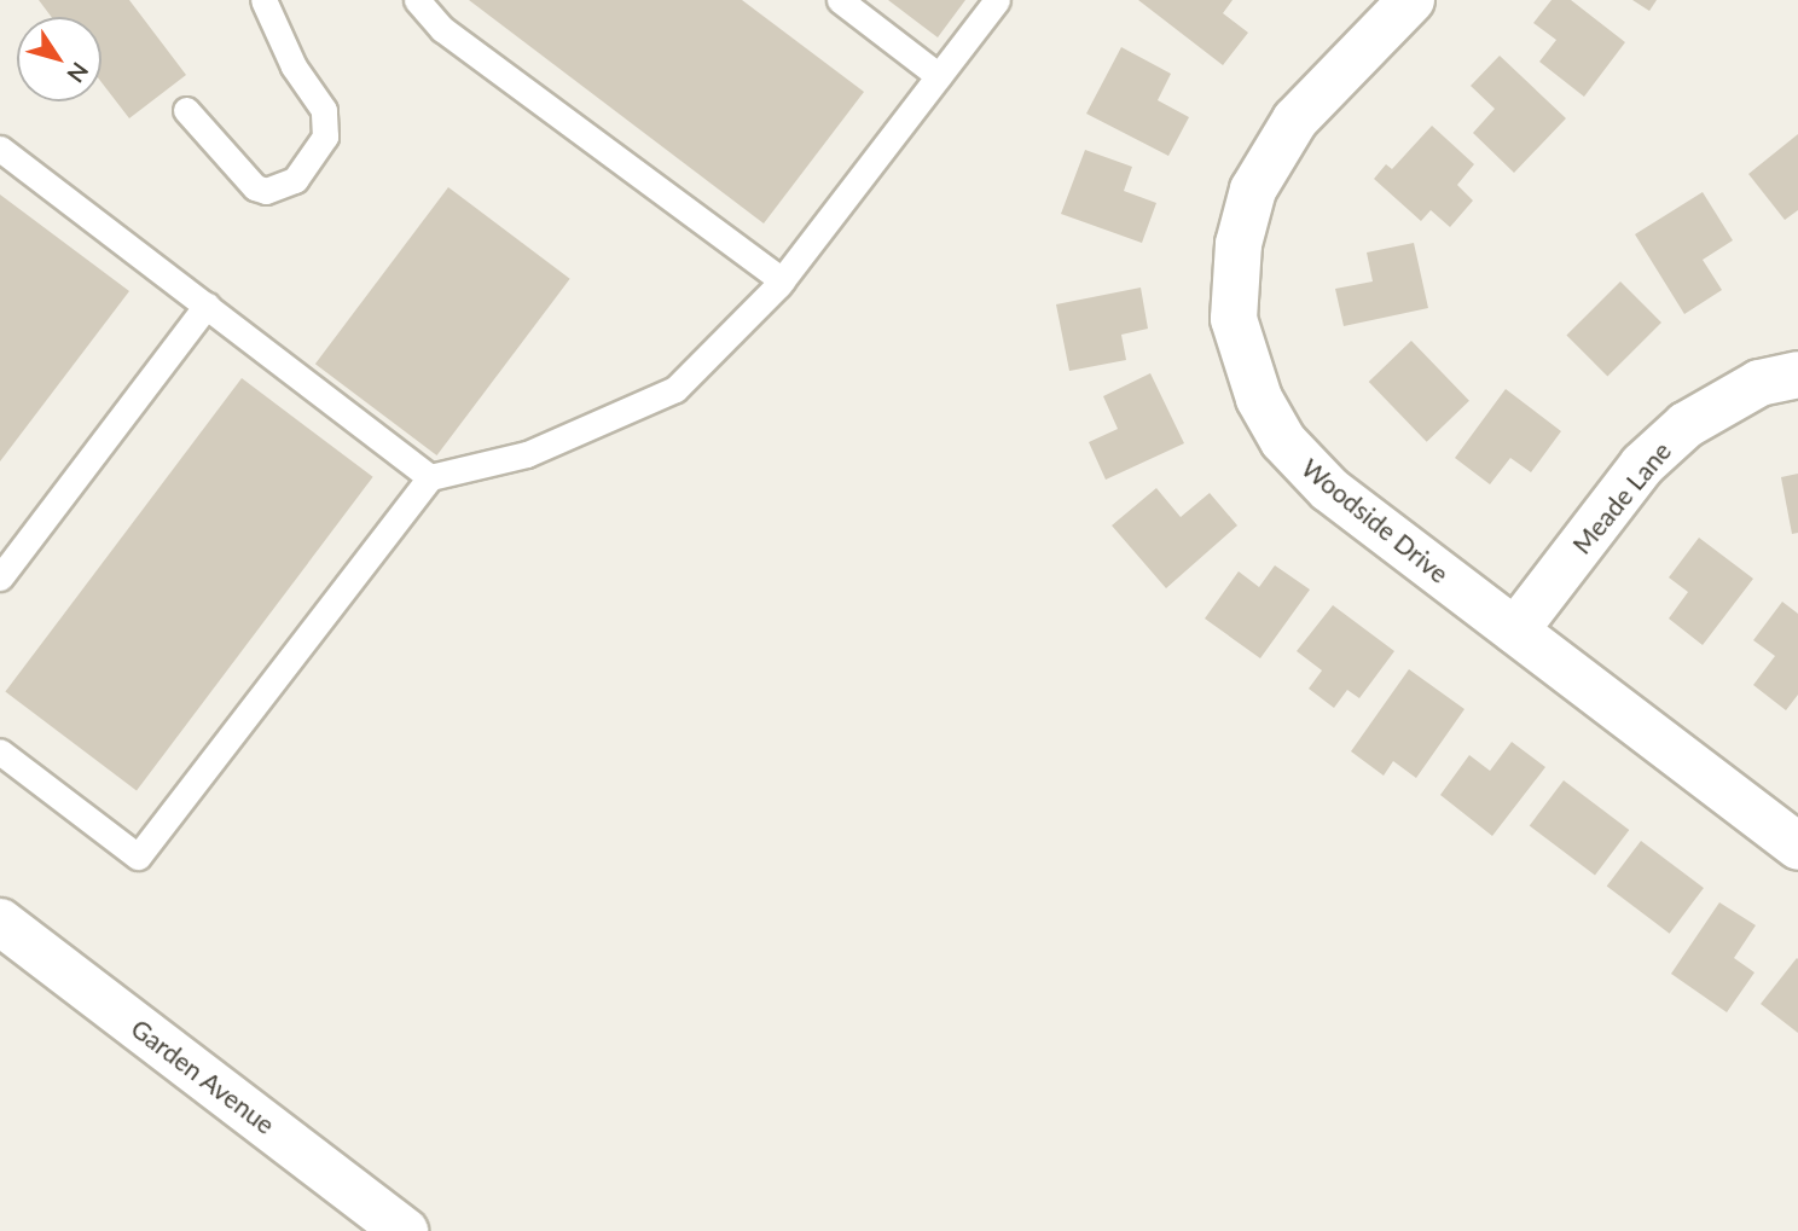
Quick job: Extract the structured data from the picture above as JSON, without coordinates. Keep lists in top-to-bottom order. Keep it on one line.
{"streets":{"street":["Meade Lane","Woodside Drive","Garden Avenue"]},"crossings":[["Meade Lane","Woodside Drive"]],"north":"bottom right"}
